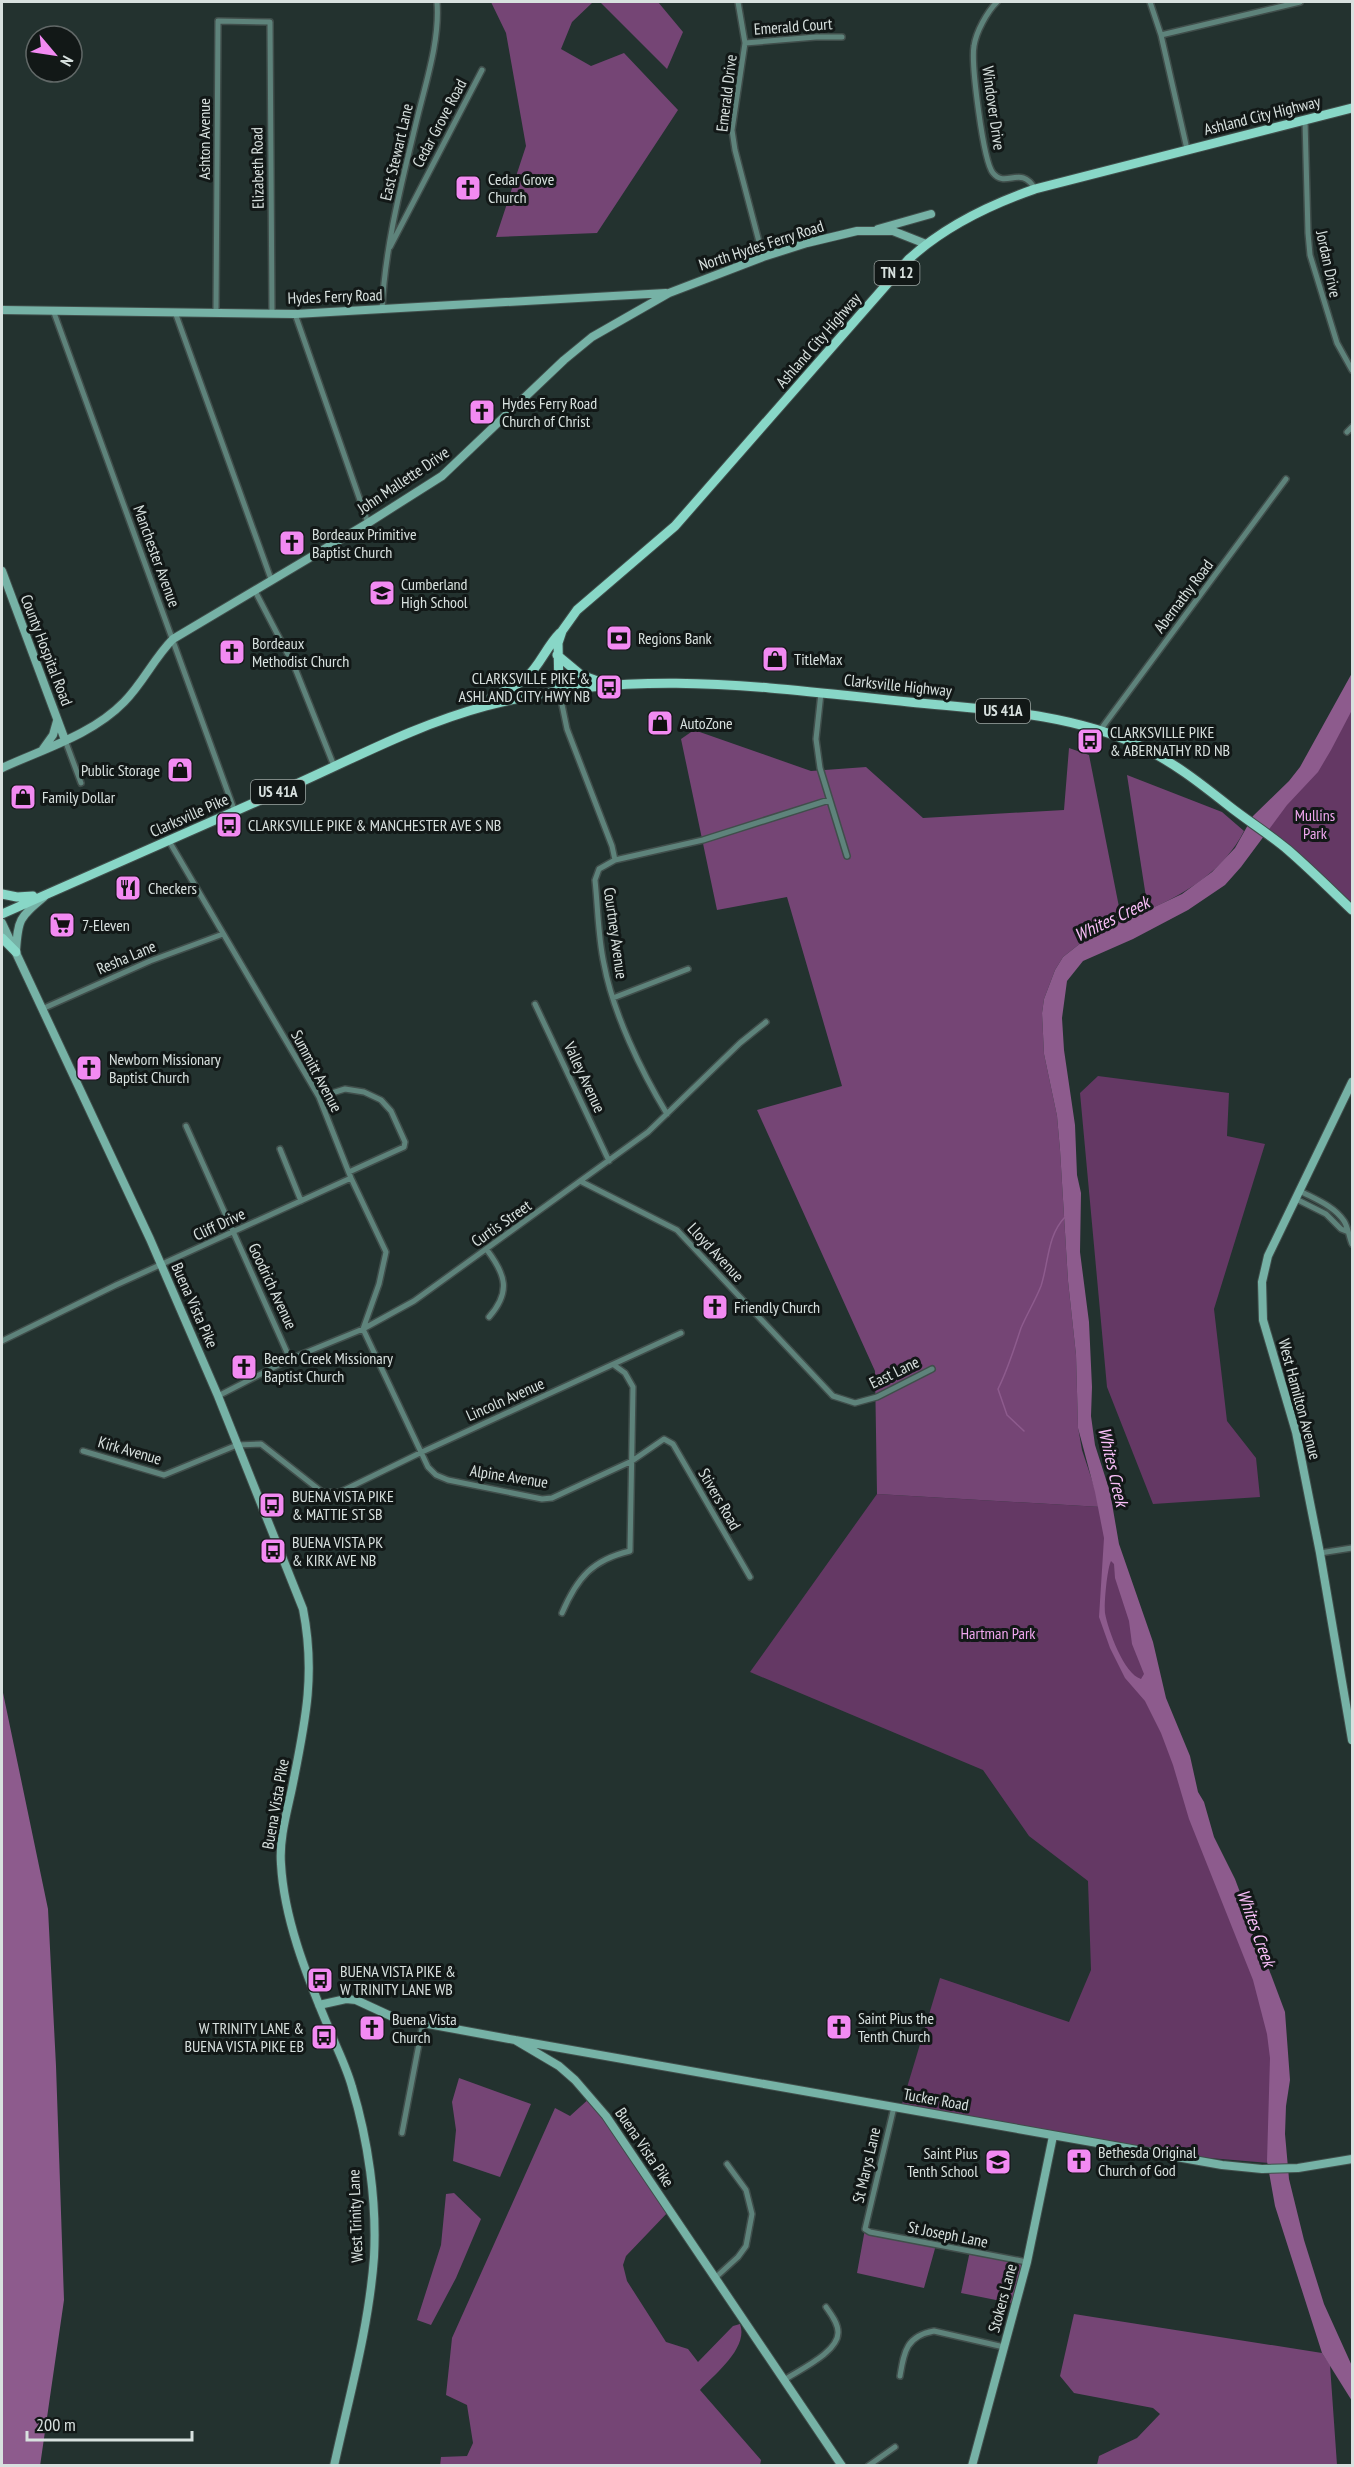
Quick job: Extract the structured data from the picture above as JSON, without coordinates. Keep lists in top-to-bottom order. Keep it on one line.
{"streets":{"main road":["Ashland City Highway","TN 12","Clarksville Highway","US 41A","Clarksville Pike"],"street":["Emerald Court","Emerald Drive","Windover Drive","Cedar Grove Road","Ashton Avenue","East Stewart Lane","Elizabeth Road","North Hydes Ferry Road","Jordan Drive","Hydes Ferry Road","John Mallette Drive","Manchester Avenue","Abernathy Road","County Hospital Road","Courtney Avenue","Resha Lane","Summitt Avenue","Valley Avenue","Curtis Street","Cliff Drive","Lloyd Avenue","Goodrich Avenue","Buena Vista Pike","East Lane","Lincoln Avenue","West Hamilton Avenue","Kirk Avenue","Alpine Avenue","Stivers Road","Tucker Road","St Marys Lane","West Trinity Lane","St Joseph Lane","Stokers Lane"]},"crossings":[["Emerald Court","Emerald Drive"],["Emerald Drive","North Hydes Ferry Road"],["Windover Drive","Ashland City Highway"],["Ashland City Highway","North Hydes Ferry Road"],["Ashland City Highway","Jordan Drive"],["Ashland City Highway","Clarksville Highway"],["Ashland City Highway","Clarksville Pike"],["Cedar Grove Road","East Stewart Lane"],["Ashton Avenue","Elizabeth Road"],["Ashton Avenue","Hydes Ferry Road"],["East Stewart Lane","Hydes Ferry Road"],["Elizabeth Road","Hydes Ferry Road"],["North Hydes Ferry Road","Hydes Ferry Road"],["North Hydes Ferry Road","John Mallette Drive"],["Hydes Ferry Road","John Mallette Drive"],["Hydes Ferry Road","Manchester Avenue"],["John Mallette Drive","Manchester Avenue"],["John Mallette Drive","County Hospital Road"],["Manchester Avenue","Clarksville Pike"],["Abernathy Road","Clarksville Highway"],["Clarksville Highway","Clarksville Pike"],["Clarksville Pike","Summitt Avenue"],["Courtney Avenue","Curtis Street"],["Resha Lane","Summitt Avenue"],["Resha Lane","Buena Vista Pike"],["Summitt Avenue","Curtis Street"],["Summitt Avenue","Cliff Drive"],["Summitt Avenue","Alpine Avenue"],["Valley Avenue","Curtis Street"],["Curtis Street","Lloyd Avenue"],["Curtis Street","Goodrich Avenue"],["Curtis Street","Buena Vista Pike"],["Curtis Street","Alpine Avenue"],["Cliff Drive","Goodrich Avenue"],["Cliff Drive","Buena Vista Pike"],["Lloyd Avenue","East Lane"],["Buena Vista Pike","Lincoln Avenue"],["Buena Vista Pike","Kirk Avenue"],["Buena Vista Pike","Tucker Road"],["Buena Vista Pike","West Trinity Lane"],["Lincoln Avenue","Kirk Avenue"],["Lincoln Avenue","Alpine Avenue"],["Alpine Avenue","Stivers Road"],["Tucker Road","St Marys Lane"],["Tucker Road","Stokers Lane"],["St Marys Lane","St Joseph Lane"],["St Joseph Lane","Stokers Lane"]],"water":["Whites Creek"],"parks":["Mullins Park","Hartman Park"],"places":{"church":["Cedar Grove Church","Hydes Ferry Road Church of Christ","Bordeaux Primitive Baptist Church","Bordeaux Methodist Church","Newborn Missionary Baptist Church","Friendly Church","Beech Creek Missionary Baptist Church","Saint Pius the Tenth Church","Buena Vista Church","Bethesda Original Church of God"],"school or university":["Cumberland High School","Saint Pius Tenth School"],"bank":["Regions Bank"],"shop":["TitleMax","AutoZone","Public Storage","Family Dollar"],"bus stop":["CLARKSVILLE PIKE & ASHLAND CITY HWY NB","CLARKSVILLE PIKE & ABERNATHY RD NB","CLARKSVILLE PIKE & MANCHESTER AVE S NB","BUENA VISTA PIKE & MATTIE ST SB","BUENA VISTA PK & KIRK AVE NB","BUENA VISTA PIKE & W TRINITY LANE WB","W TRINITY LANE & BUENA VISTA PIKE EB"],"restaurant":["Checkers"],"supermarket":["7-Eleven"]},"scale_bar":"200 m","north":"bottom right"}
